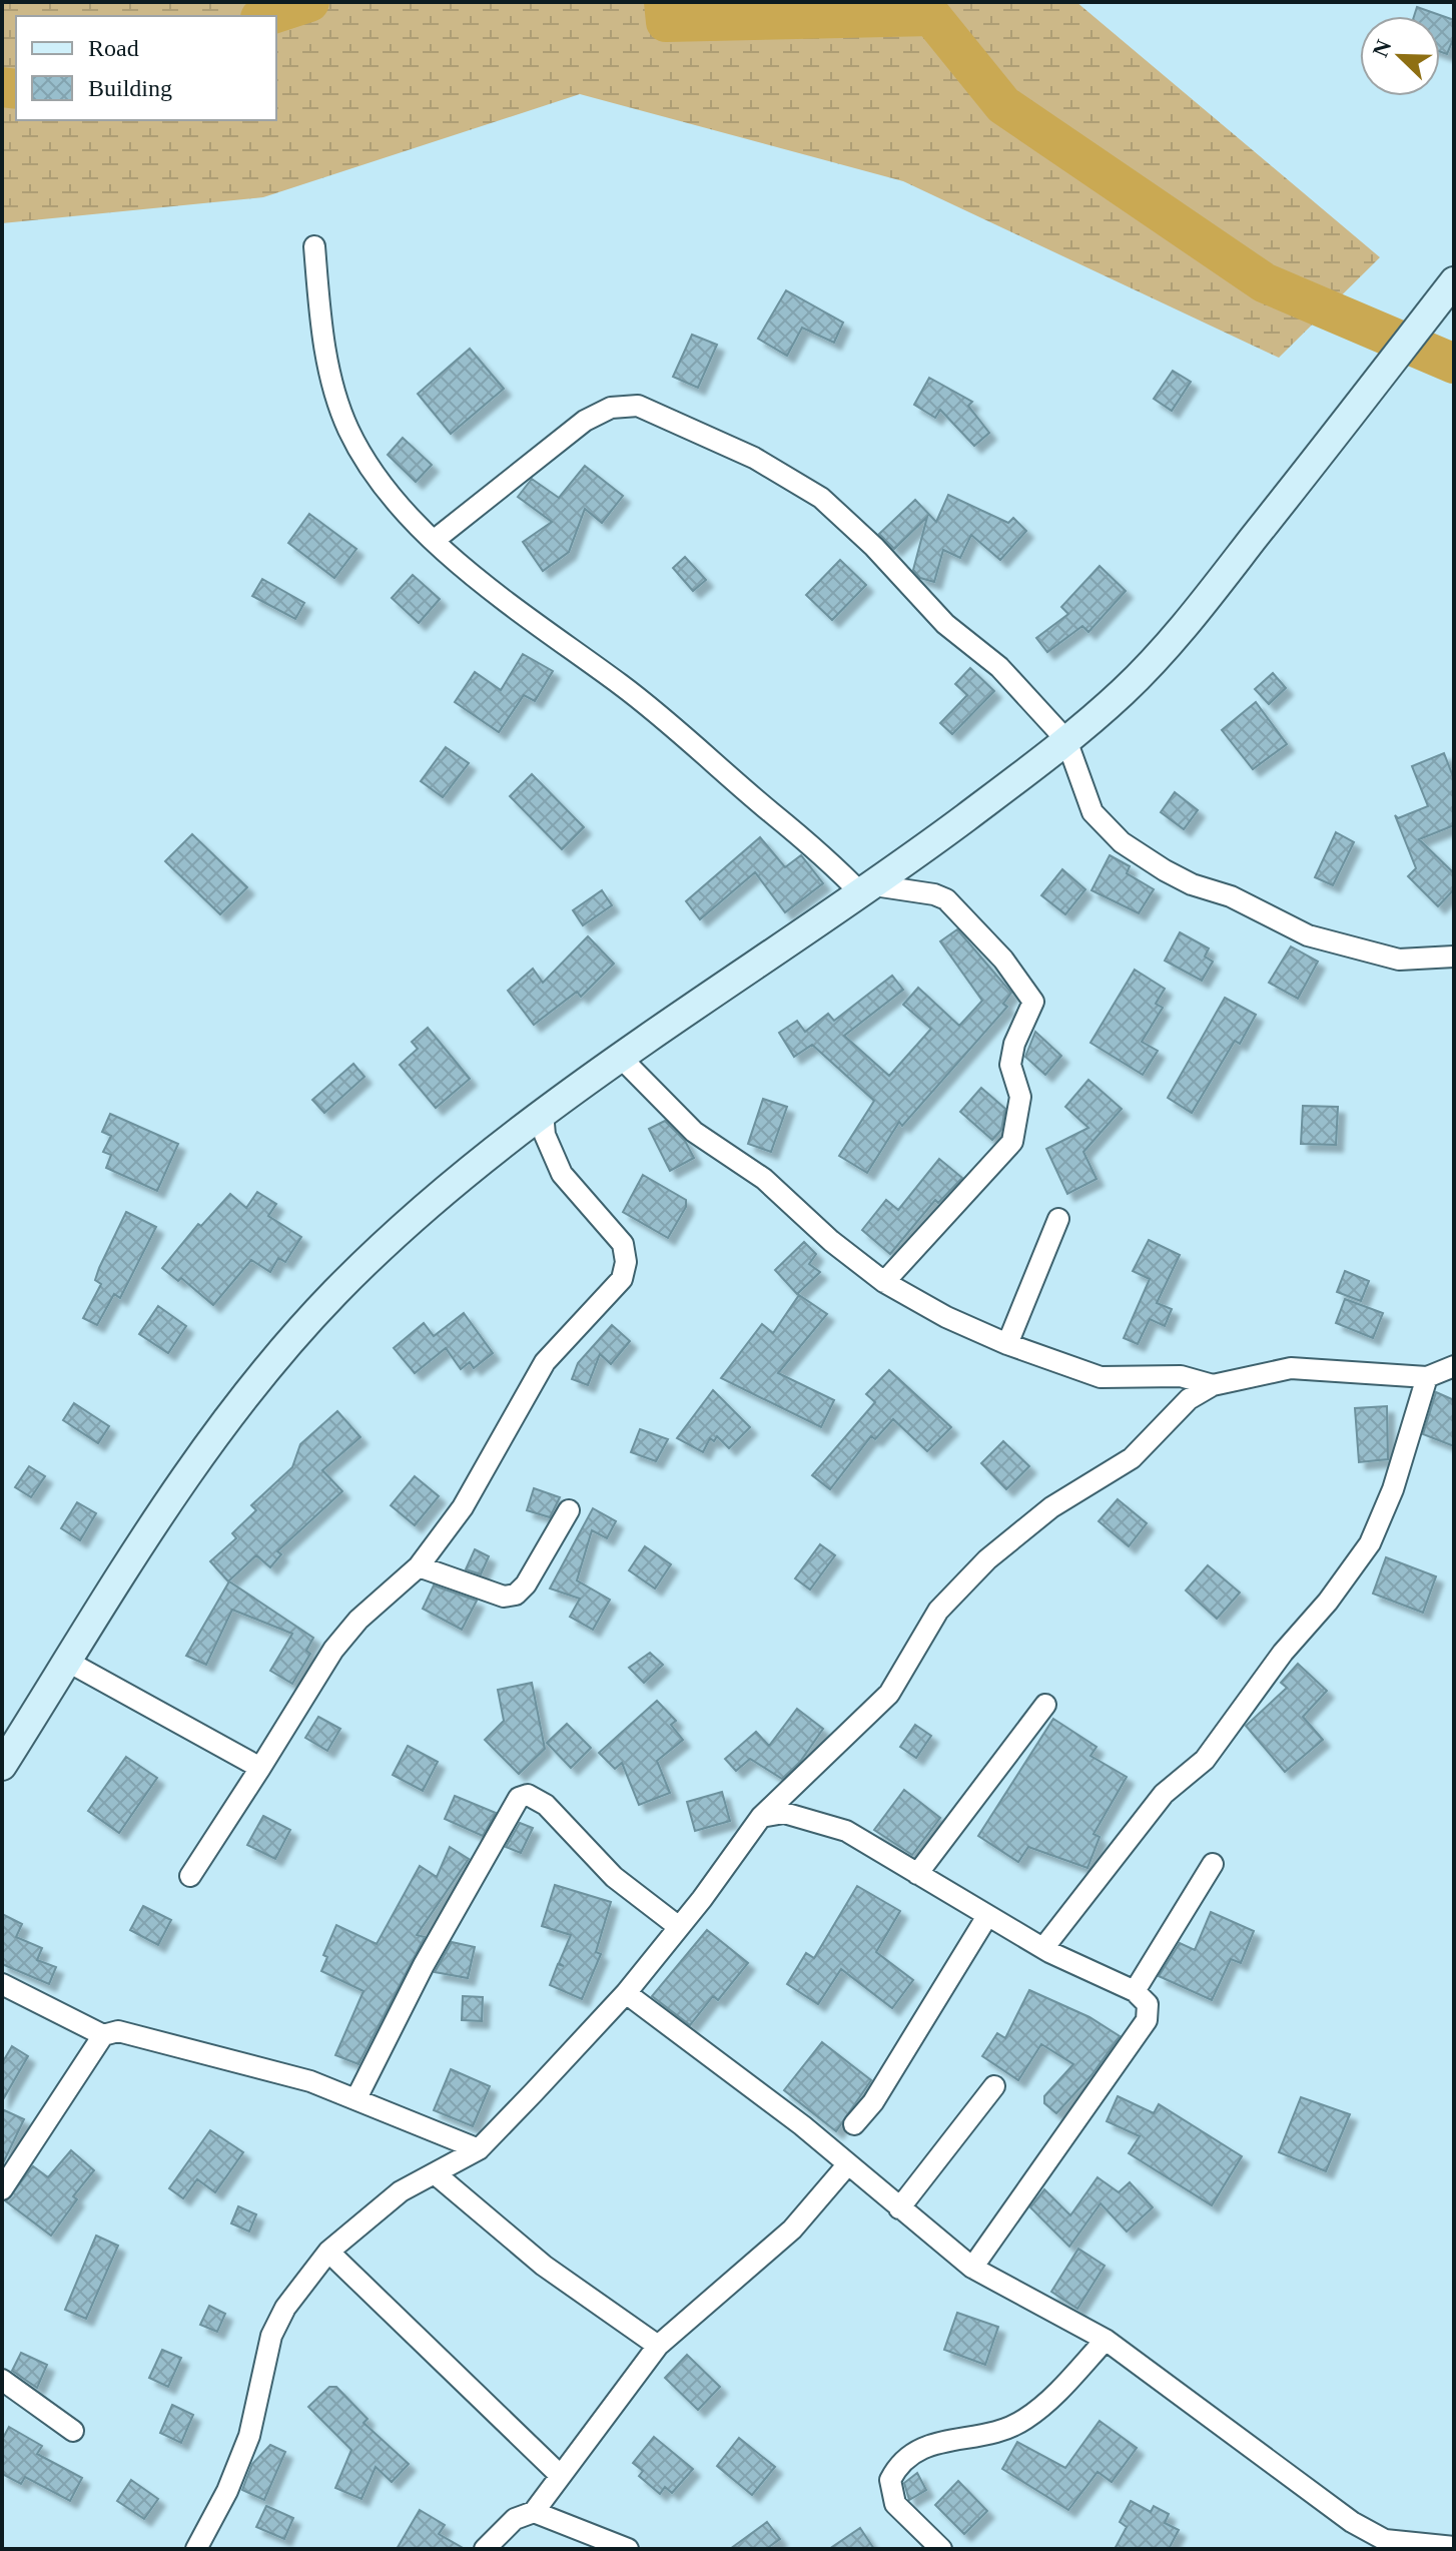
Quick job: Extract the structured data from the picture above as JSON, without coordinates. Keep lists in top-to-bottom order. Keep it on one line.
{"legend":["Road","Building"],"north":"top left"}
